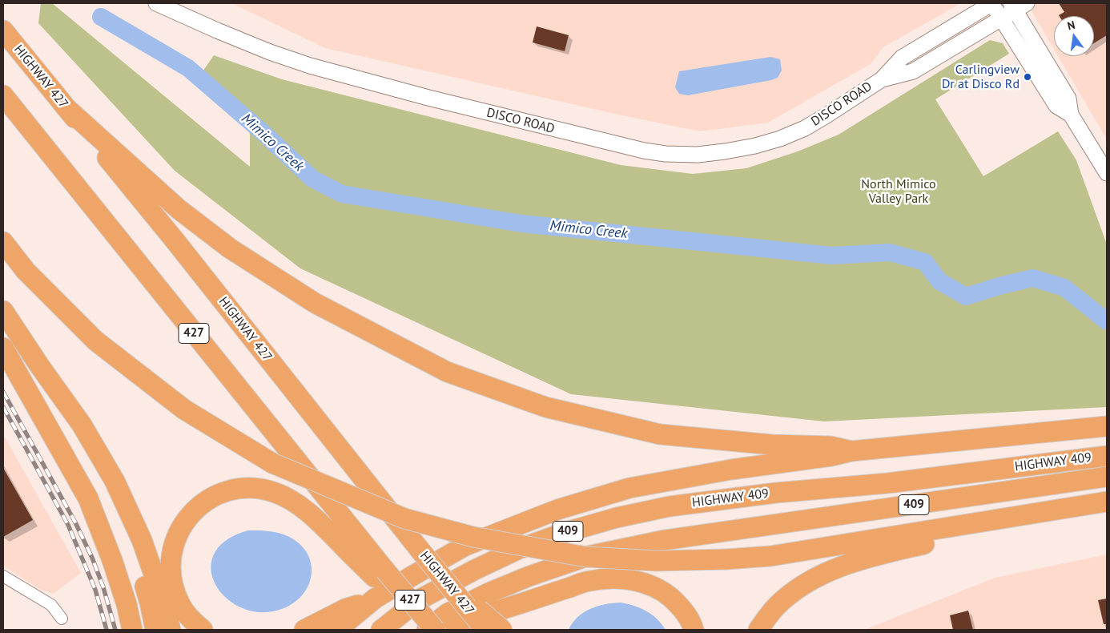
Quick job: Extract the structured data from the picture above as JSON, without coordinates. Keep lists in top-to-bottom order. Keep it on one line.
{"streets":{"highway":["HIGHWAY 427","427","HIGHWAY 409","409"],"main road":["DISCO ROAD"]},"water":["Mimico Creek"],"parks":["North Mimico Valley Park"],"places":["Carlingview Dr at Disco Rd"],"north":"top"}
